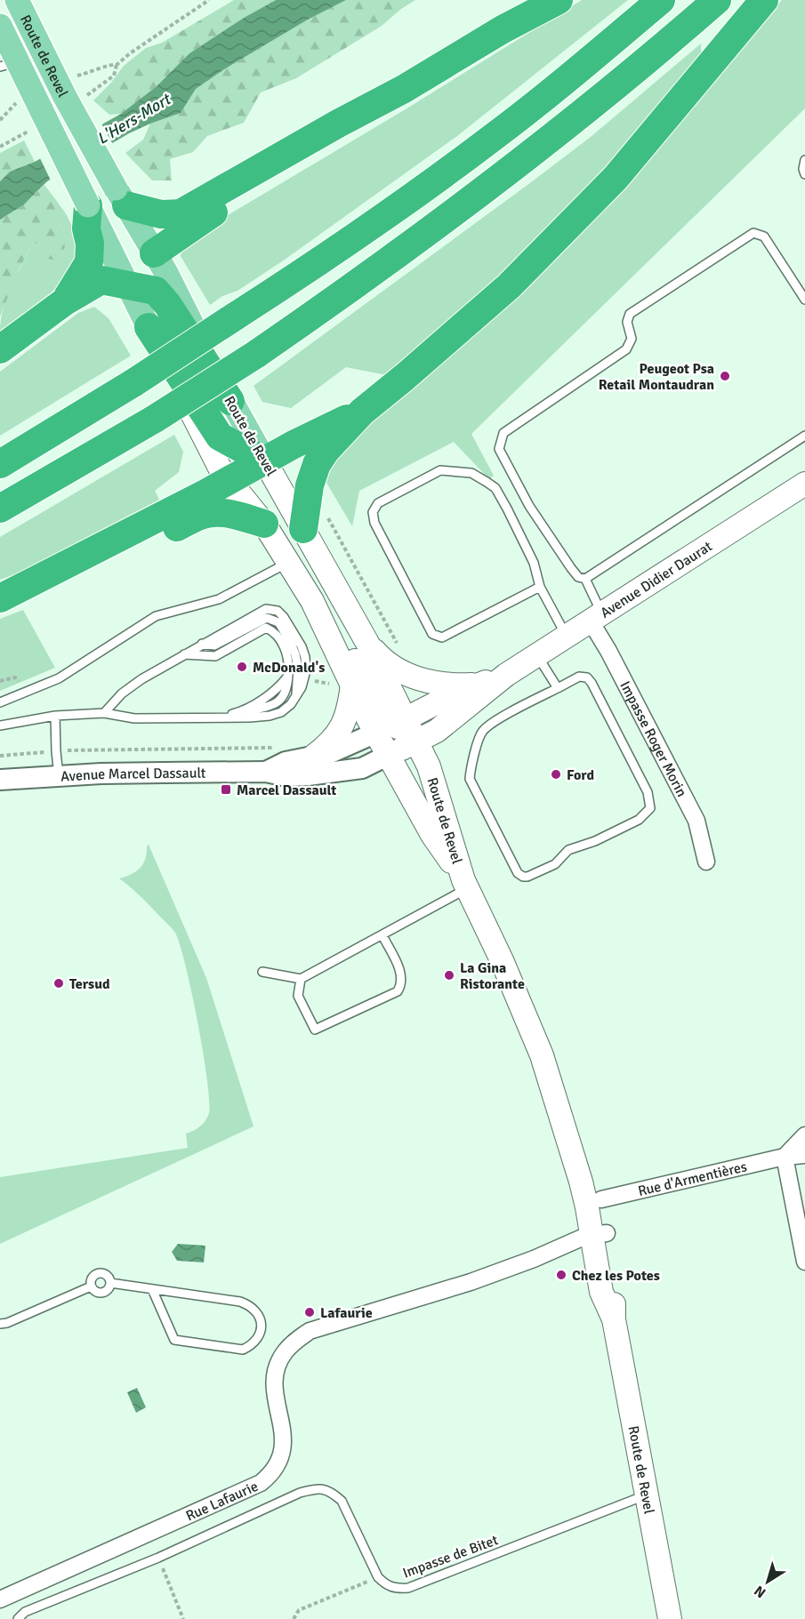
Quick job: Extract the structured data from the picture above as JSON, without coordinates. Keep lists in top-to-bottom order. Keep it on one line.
{"streets":{"main road":["Route de Revel","Avenue Didier Daurat"],"street":["Impasse Roger Morin","Avenue Marcel Dassault","Rue d'Armentières","Rue Lafaurie"],"lane":["Impasse de Bitet"]},"crossings":[["Route de Revel","Avenue Didier Daurat"],["Route de Revel","Avenue Marcel Dassault"],["Route de Revel","Rue d'Armentières"],["Route de Revel","Rue Lafaurie"],["Route de Revel","Impasse de Bitet"],["Avenue Didier Daurat","Impasse Roger Morin"],["Avenue Didier Daurat","Avenue Marcel Dassault"]],"water":["L'Hers-Mort"],"places":{"other":["Peugeot Psa Retail Montaudran","McDonald's","Ford","La Gina Ristorante","Tersud","Chez les Potes","Lafaurie"],"transit":["Marcel Dassault"]},"north":"bottom left"}
